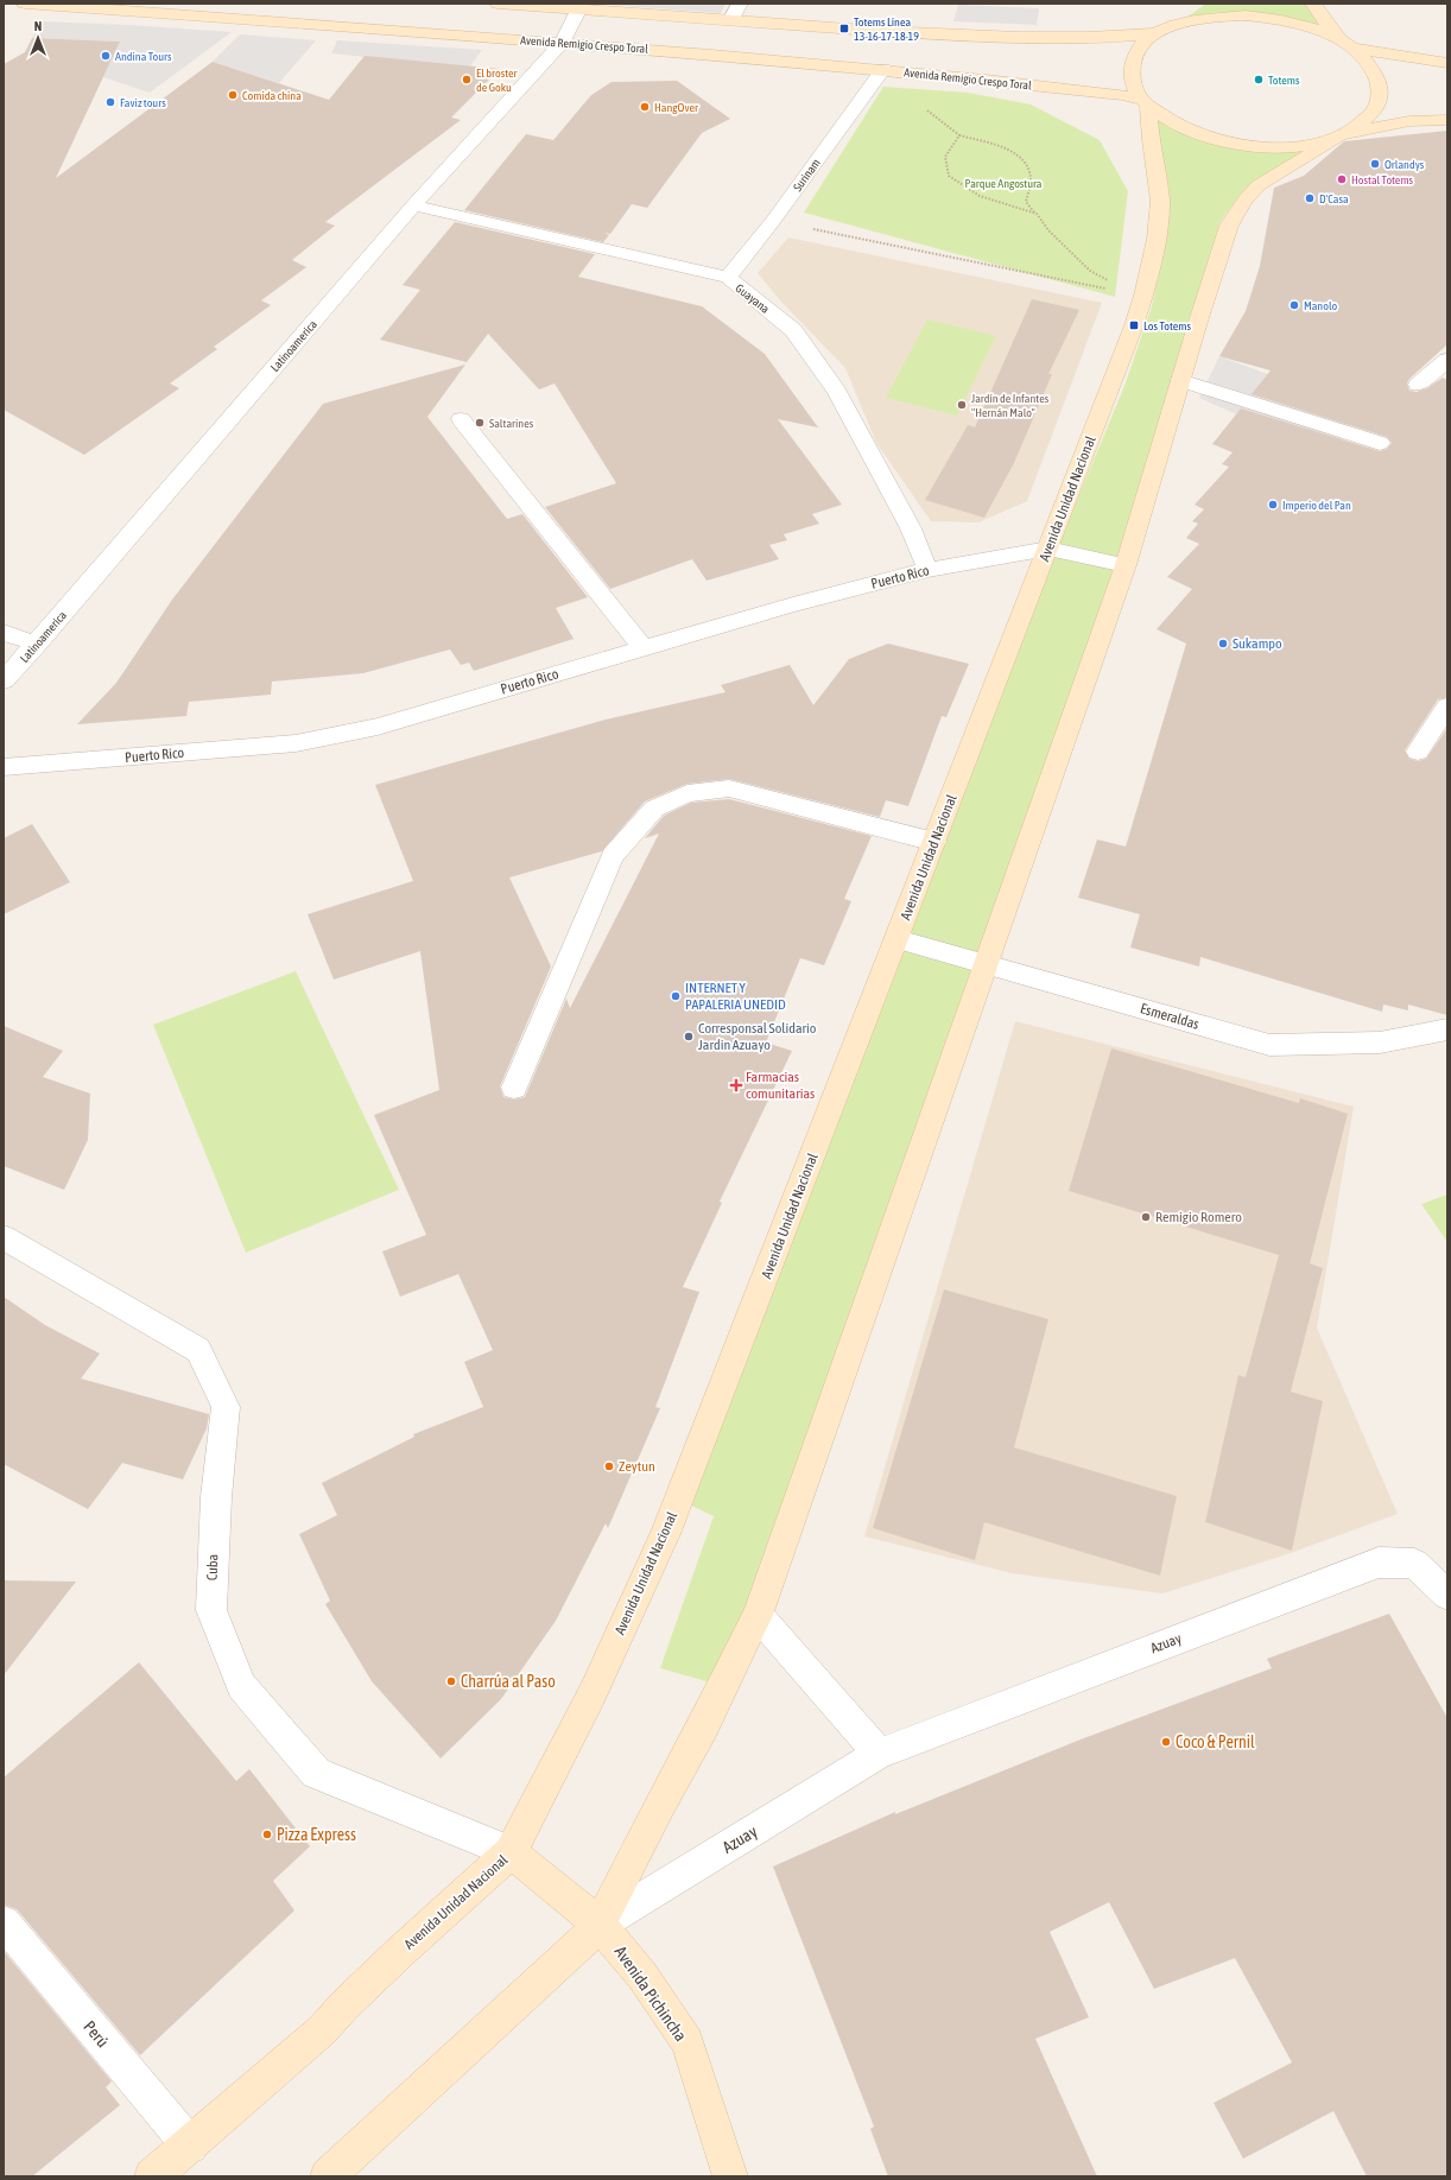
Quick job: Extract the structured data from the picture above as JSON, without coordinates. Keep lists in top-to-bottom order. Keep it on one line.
{"streets":{"main road":["Avenida Remigio Crespo Toral","Avenida Unidad Nacional","Avenida Pichincha"],"street":["Surinam","Guayana","Latinoamerica","Puerto Rico","Esmeraldas","Cuba","Azuay","Perú"]},"crossings":[["Avenida Remigio Crespo Toral","Surinam"],["Avenida Remigio Crespo Toral","Latinoamerica"],["Avenida Remigio Crespo Toral","Avenida Unidad Nacional"],["Surinam","Guayana"],["Guayana","Latinoamerica"],["Guayana","Puerto Rico"],["Avenida Unidad Nacional","Puerto Rico"],["Avenida Unidad Nacional","Esmeraldas"],["Avenida Unidad Nacional","Cuba"],["Avenida Unidad Nacional","Avenida Pichincha"],["Avenida Unidad Nacional","Perú"],["Cuba","Avenida Pichincha"],["Azuay","Avenida Pichincha"]],"parks":["Parque Angostura"],"places":{"transit":["Totems Línea 13-16-17-18-19","Los Totems"],"other":["Andina Tours","El broster de Goku","Totems","Comida china","Faviz tours","HangOver","Orlandys","Hostal Totems","D'Casa","Manolo","Jardín de Infantes \"Hernán Malo\"","Saltarines","Imperio del Pan","Sukampo","INTERNET Y PAPALERIA UNEDID","Corresponsal Solidario Jardin Azuayo","Remigio Romero","Zeytun","Charrúa al Paso","Coco & Pernil","Pizza Express"],"health":["Farmacias comunitarias"]},"north":"top"}
